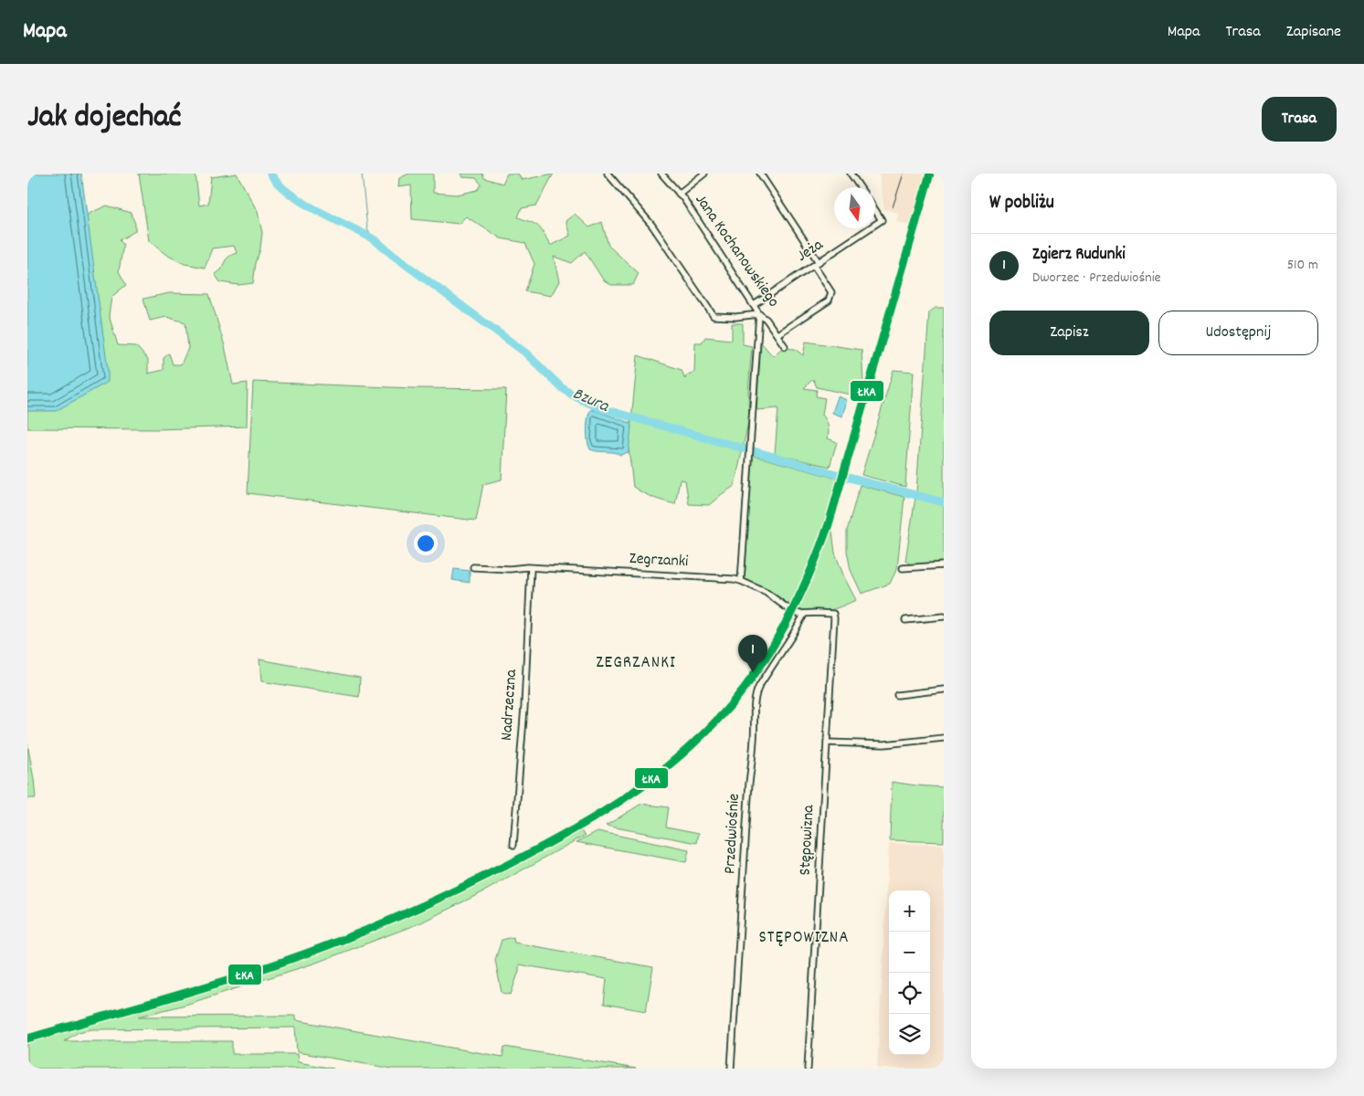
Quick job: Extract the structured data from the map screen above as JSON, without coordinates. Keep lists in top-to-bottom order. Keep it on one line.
{"streets":{"street":["Jana Kochanowskiego","Jeża","Zegrzanki","Nadrzeczna","Przedwiośnie","Stępowizna"]},"crossings":[["Jana Kochanowskiego","Jeża"],["Zegrzanki","Nadrzeczna"],["Zegrzanki","Przedwiośnie"],["Zegrzanki","Stępowizna"]],"districts":["ZEGRZANKI","STĘPOWIZNA"],"water":["Bzura"],"lines":["transit line ŁKA"],"north":"bottom","page":{"header":"Mapa","nav":["Mapa","Trasa","Zapisane"],"title":"Jak dojechać","buttons":["Trasa",["Zapisz","Udostępnij"]],"heading":"W pobliżu","list":[{"mark":"1","name":"Zgierz Rudunki","note":"Dworzec · Przedwiośnie","value":"510 m"}],"pins":"1","map_buttons":["+","−"]}}
